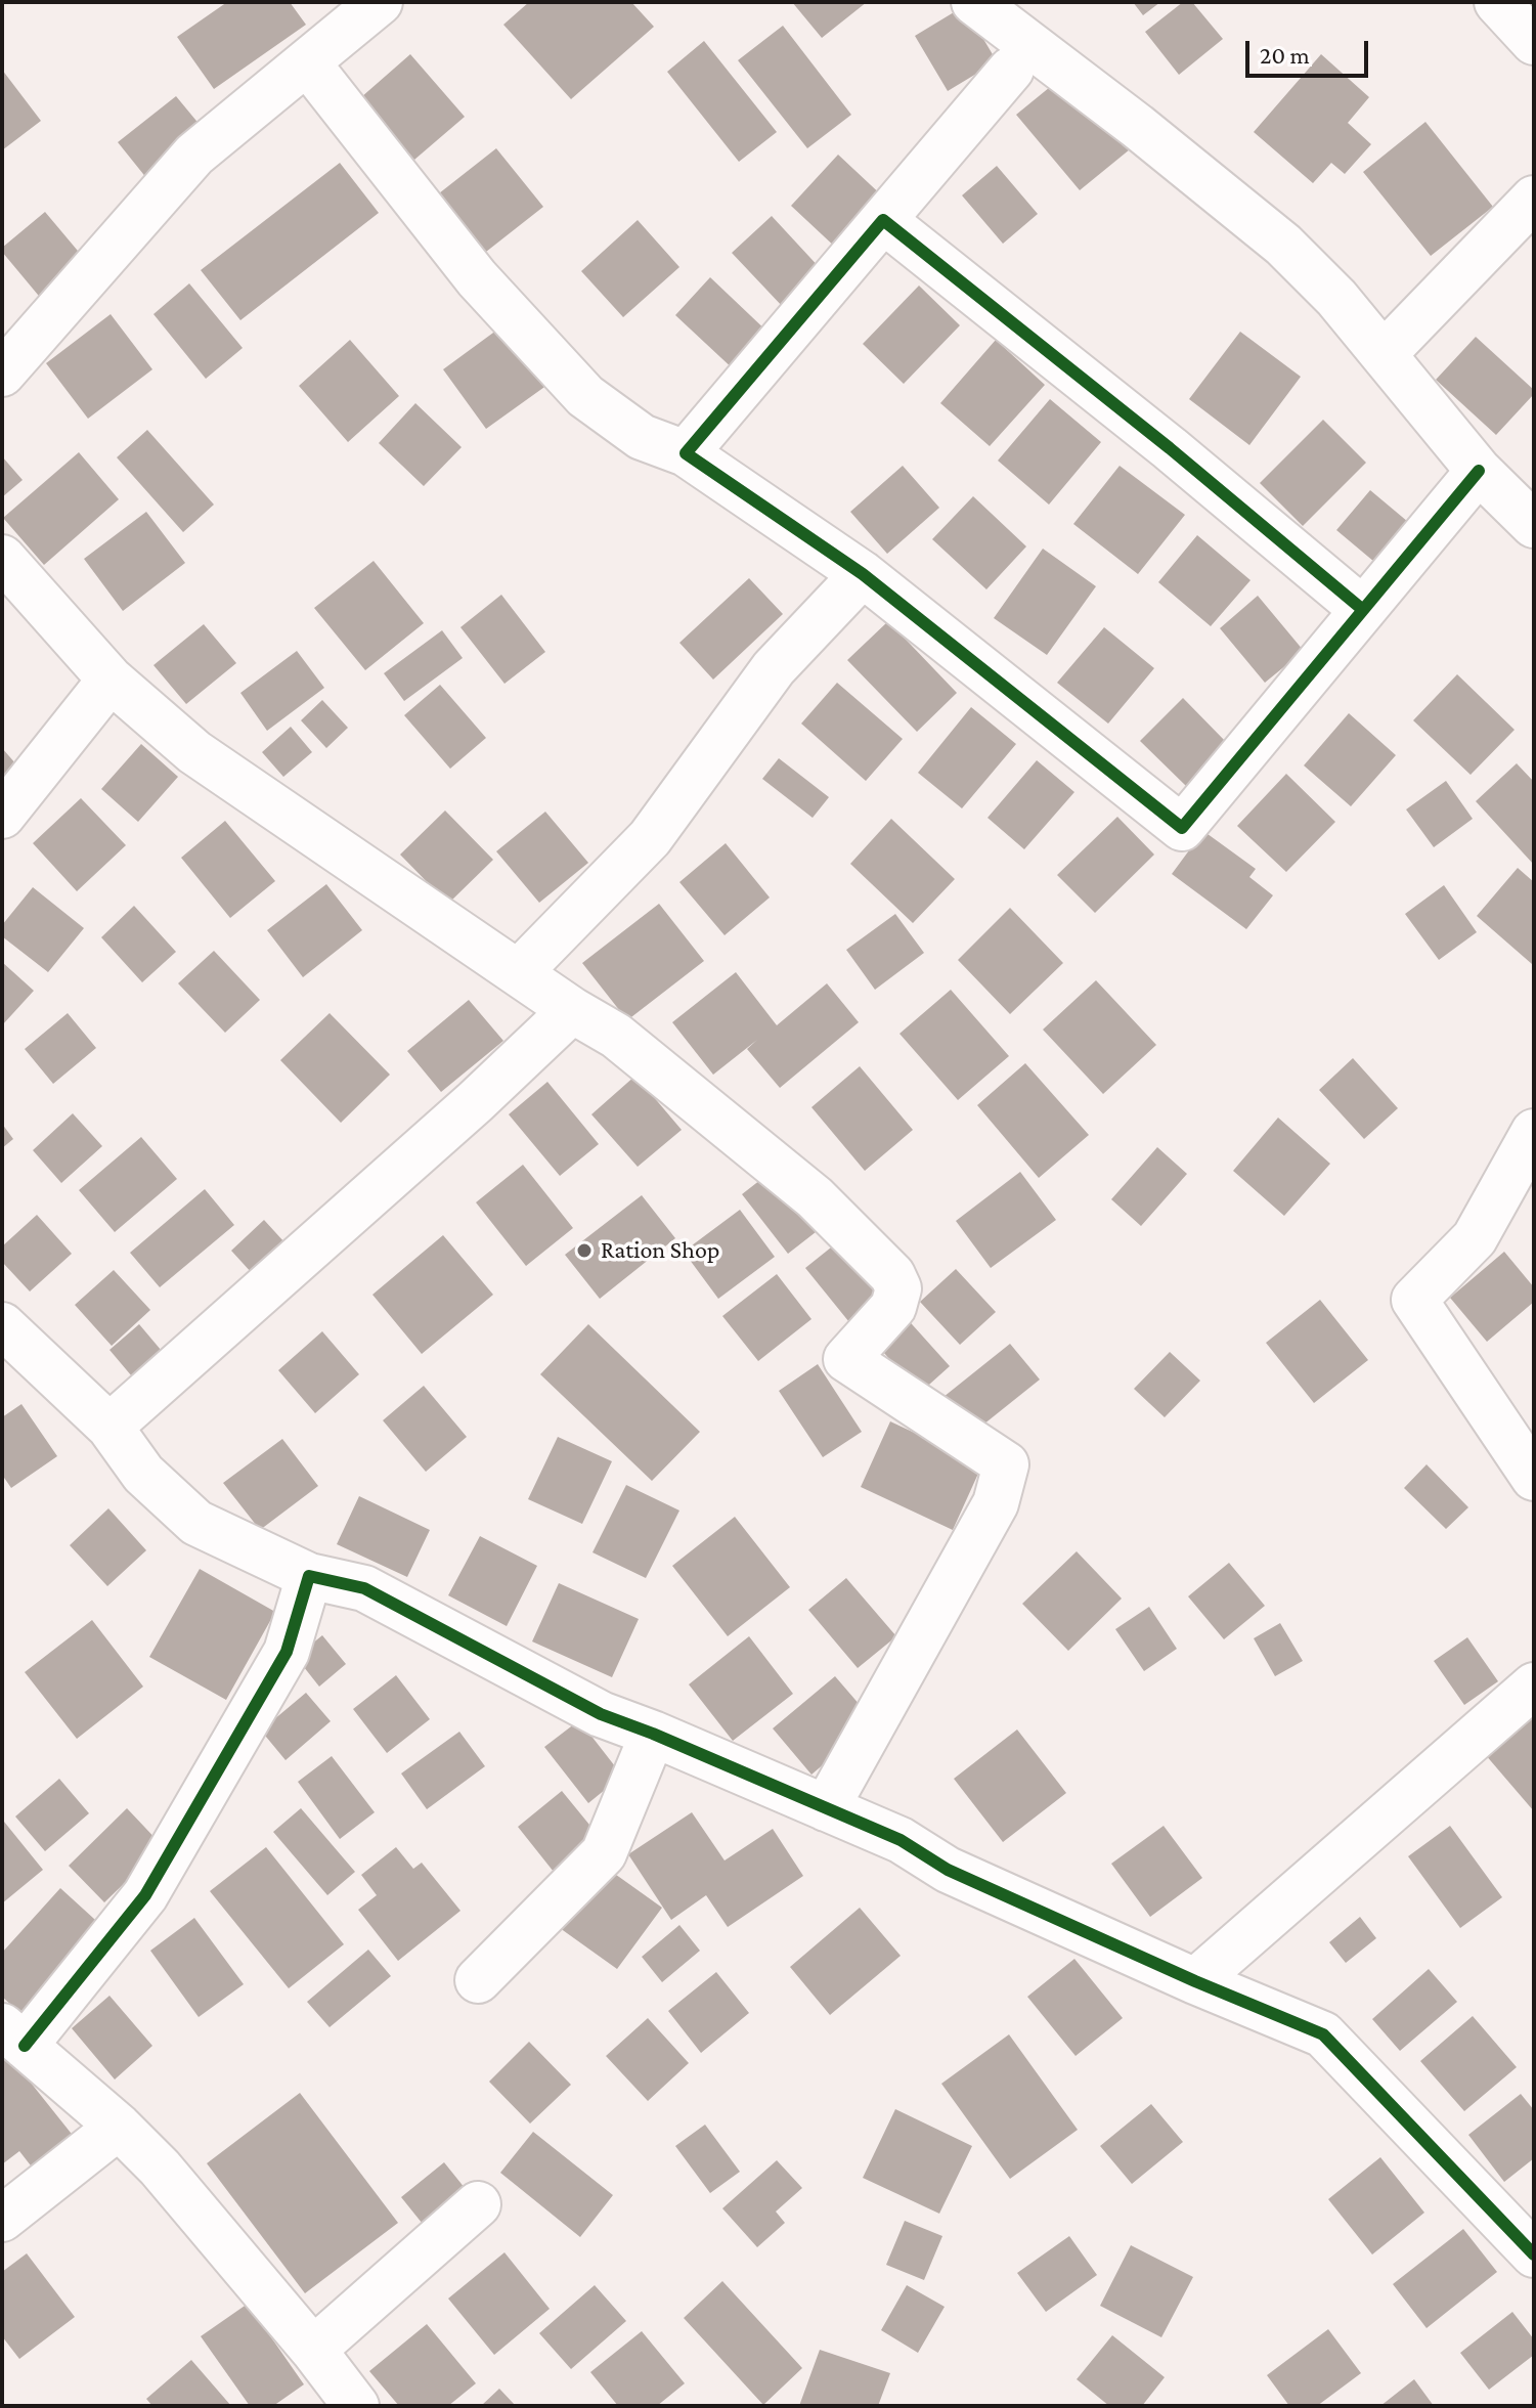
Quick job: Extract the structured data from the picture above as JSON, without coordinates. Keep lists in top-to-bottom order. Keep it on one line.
{"places":["Ration Shop"],"scale_bar":"20 m"}
